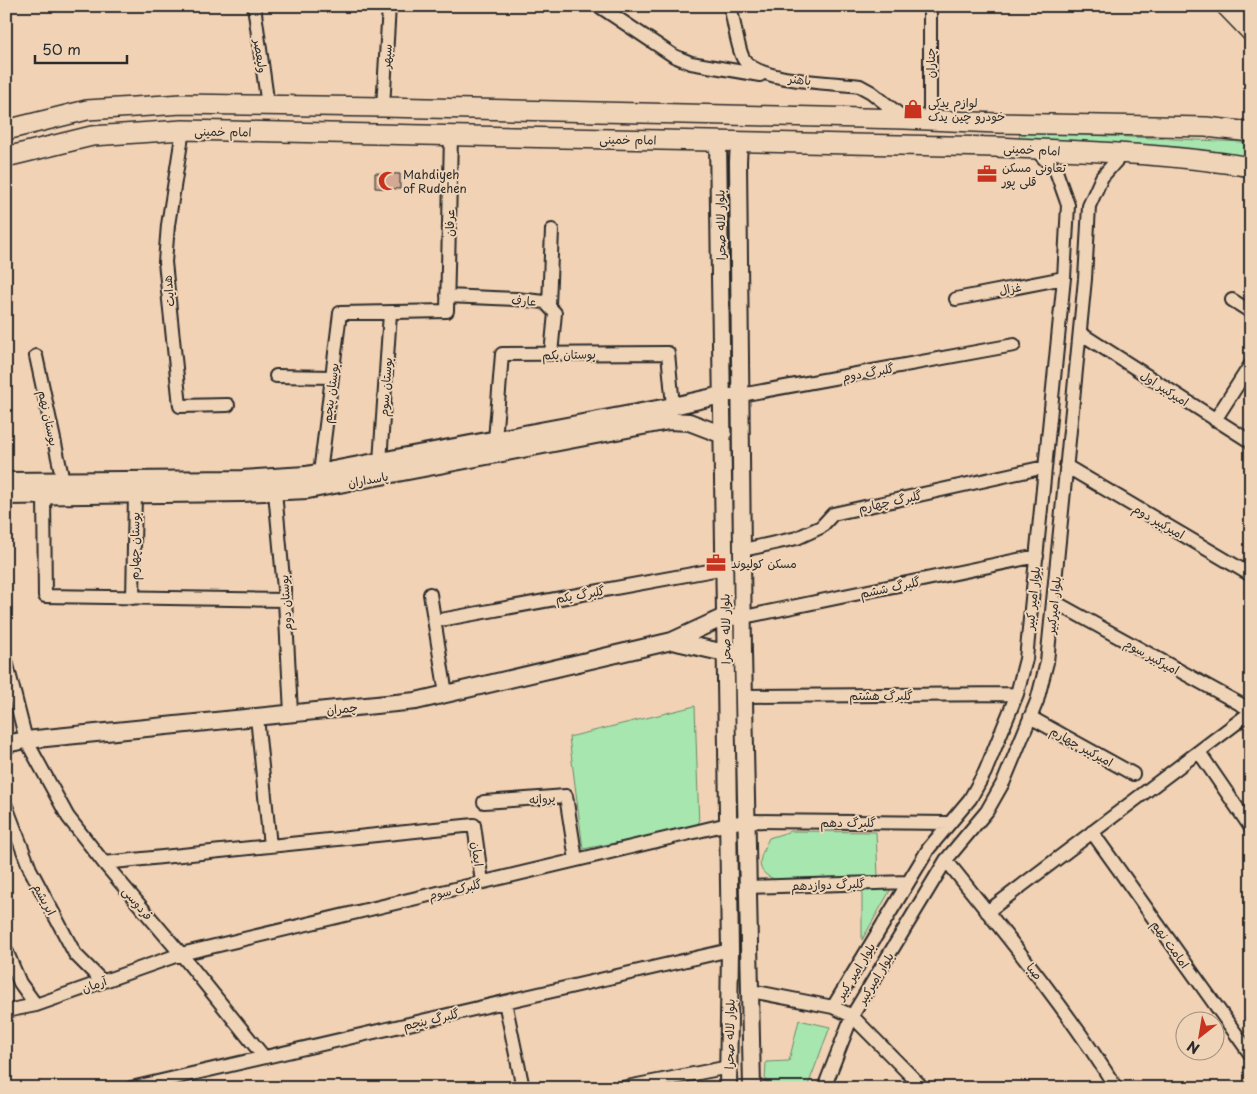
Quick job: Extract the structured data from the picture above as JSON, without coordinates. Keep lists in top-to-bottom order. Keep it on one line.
{"streets":{"highway":["امام خمینی"],"main road":["بلوار لاله صحرا","پاسداران","چمران"],"street":["ولیعصر","سپهر","چناران","باهنر","عرفان","غزال","هدایت","عارف","بوستان یکم","گلبرگ دوم","بوستان سوم","امیرکبیر اول","بوستان پنجم","بوستان نهم","گلبرگ چهارم","امیرکبیر دوم","بوستان چهارم","گلبرگ ششم","گلبرگ یکم","بلوار امیر کبیر","بوستان دوم","بلوار امیرکبیر","امیرکبیر سوم","گلبرگ هشتم","امیرکبیر چهارم","پروانه","گلبرگ دهم","ایمان","گلبرگ دوازدهم","گلبرک سوم","ابریشم","فردوسی","امامت نهم","صبا","آرمان","گلبرگ پنجم"]},"crossings":[["ولیعصر","امام خمینی"],["سپهر","امام خمینی"],["چناران","امام خمینی"],["باهنر","امام خمینی"],["امام خمینی","عرفان"],["امام خمینی","بلوار لاله صحرا"],["امام خمینی","هدایت"],["امام خمینی","بلوار امیر کبیر"],["امام خمینی","بلوار امیرکبیر"],["عرفان","عارف"],["عرفان","بوستان سوم"],["عرفان","بوستان پنجم"],["بلوار لاله صحرا","گلبرگ دوم"],["بلوار لاله صحرا","پاسداران"],["بلوار لاله صحرا","گلبرگ چهارم"],["بلوار لاله صحرا","گلبرگ ششم"],["بلوار لاله صحرا","گلبرگ یکم"],["بلوار لاله صحرا","گلبرگ هشتم"],["بلوار لاله صحرا","چمران"],["بلوار لاله صحرا","گلبرگ دهم"],["بلوار لاله صحرا","گلبرگ دوازدهم"],["بلوار لاله صحرا","گلبرک سوم"],["بلوار لاله صحرا","گلبرگ پنجم"],["غزال","بلوار امیر کبیر"],["عارف","بوستان یکم"],["بوستان یکم","پاسداران"],["گلبرگ دوم","پاسداران"],["بوستان سوم","بوستان پنجم"],["بوستان سوم","پاسداران"],["امیرکبیر اول","بلوار امیرکبیر"],["بوستان پنجم","پاسداران"],["بوستان نهم","پاسداران"],["پاسداران","بوستان چهارم"],["پاسداران","بوستان دوم"],["گلبرگ چهارم","بلوار امیر کبیر"],["امیرکبیر دوم","بلوار امیرکبیر"],["گلبرگ ششم","بلوار امیر کبیر"],["گلبرگ ششم","چمران"],["بلوار امیر کبیر","گلبرگ هشتم"],["بلوار امیر کبیر","گلبرگ دهم"],["بلوار امیر کبیر","گلبرگ دوازدهم"],["بوستان دوم","چمران"],["بلوار امیرکبیر","امیرکبیر سوم"],["بلوار امیرکبیر","امیرکبیر چهارم"],["بلوار امیرکبیر","صبا"],["چمران","فردوسی"],["پروانه","گلبرک سوم"],["گلبرگ دهم","گلبرک سوم"],["ایمان","گلبرک سوم"],["گلبرک سوم","فردوسی"],["گلبرک سوم","آرمان"],["ابریشم","آرمان"],["فردوسی","آرمان"],["فردوسی","گلبرگ پنجم"]],"places":{"shop":["لوازم یدکی خودرو چین یدک"],"office":["تعاونی مسکن قلی پور","مسکن کولیوند"],"mosque":["Mahdiyeh of Rudehen"]},"scale_bar":"50 m","north":"bottom left"}
